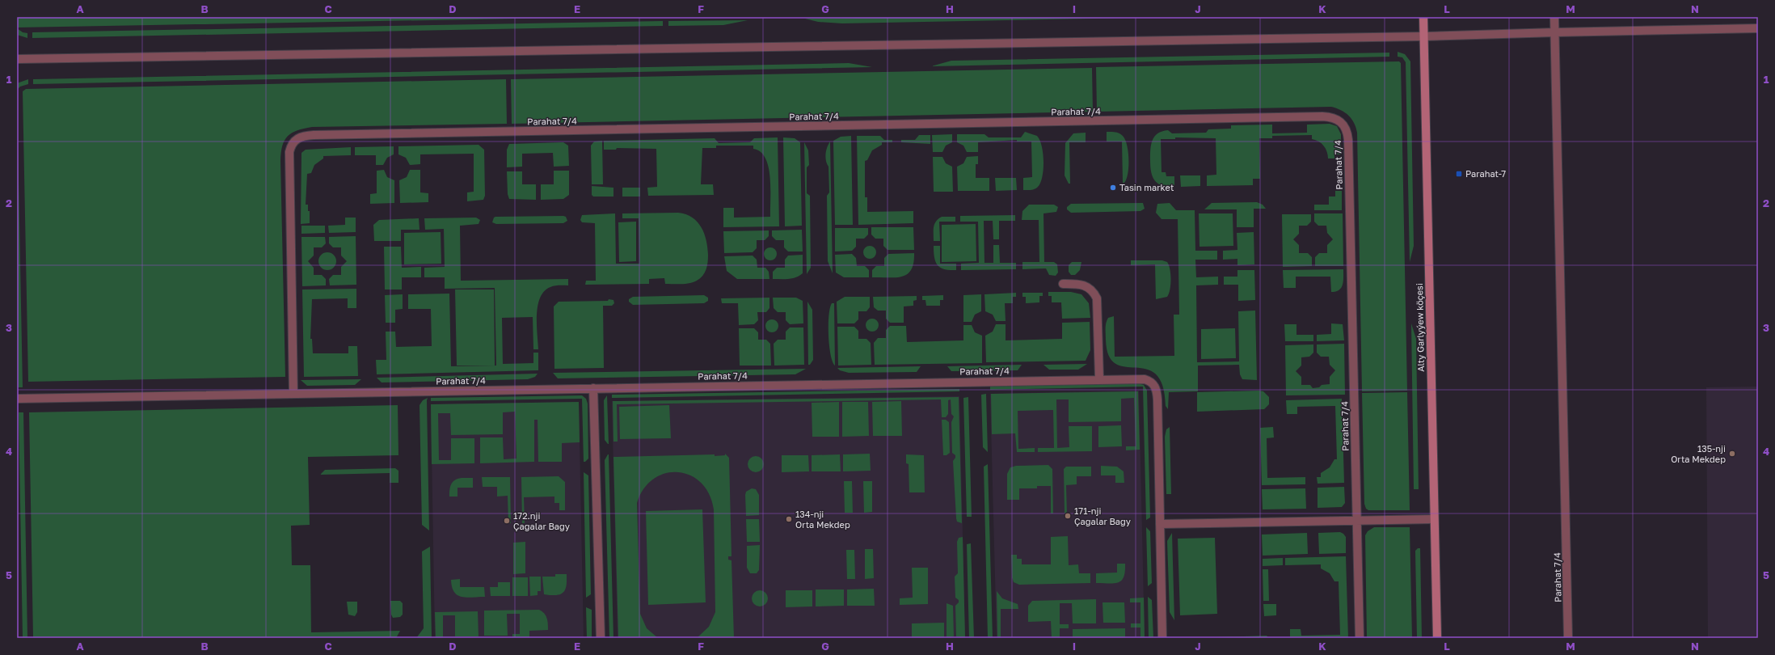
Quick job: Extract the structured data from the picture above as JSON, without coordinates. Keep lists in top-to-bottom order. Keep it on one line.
{"streets":{"street":["Parahat 7/4","Alty Garlyýew köçesi"]},"places":{"transit":["Parahat-7"],"other":["Tasin market","135-nji Orta Mekdep","171-nji Çagalar Bagy","134-nji Orta Mekdep","172.nji Çagalar Bagy"]},"grid":{"columns":["A","B","C","D","E","F","G","H","I","J","K","L","M","N"],"rows":["1","2","3","4","5"]}}
